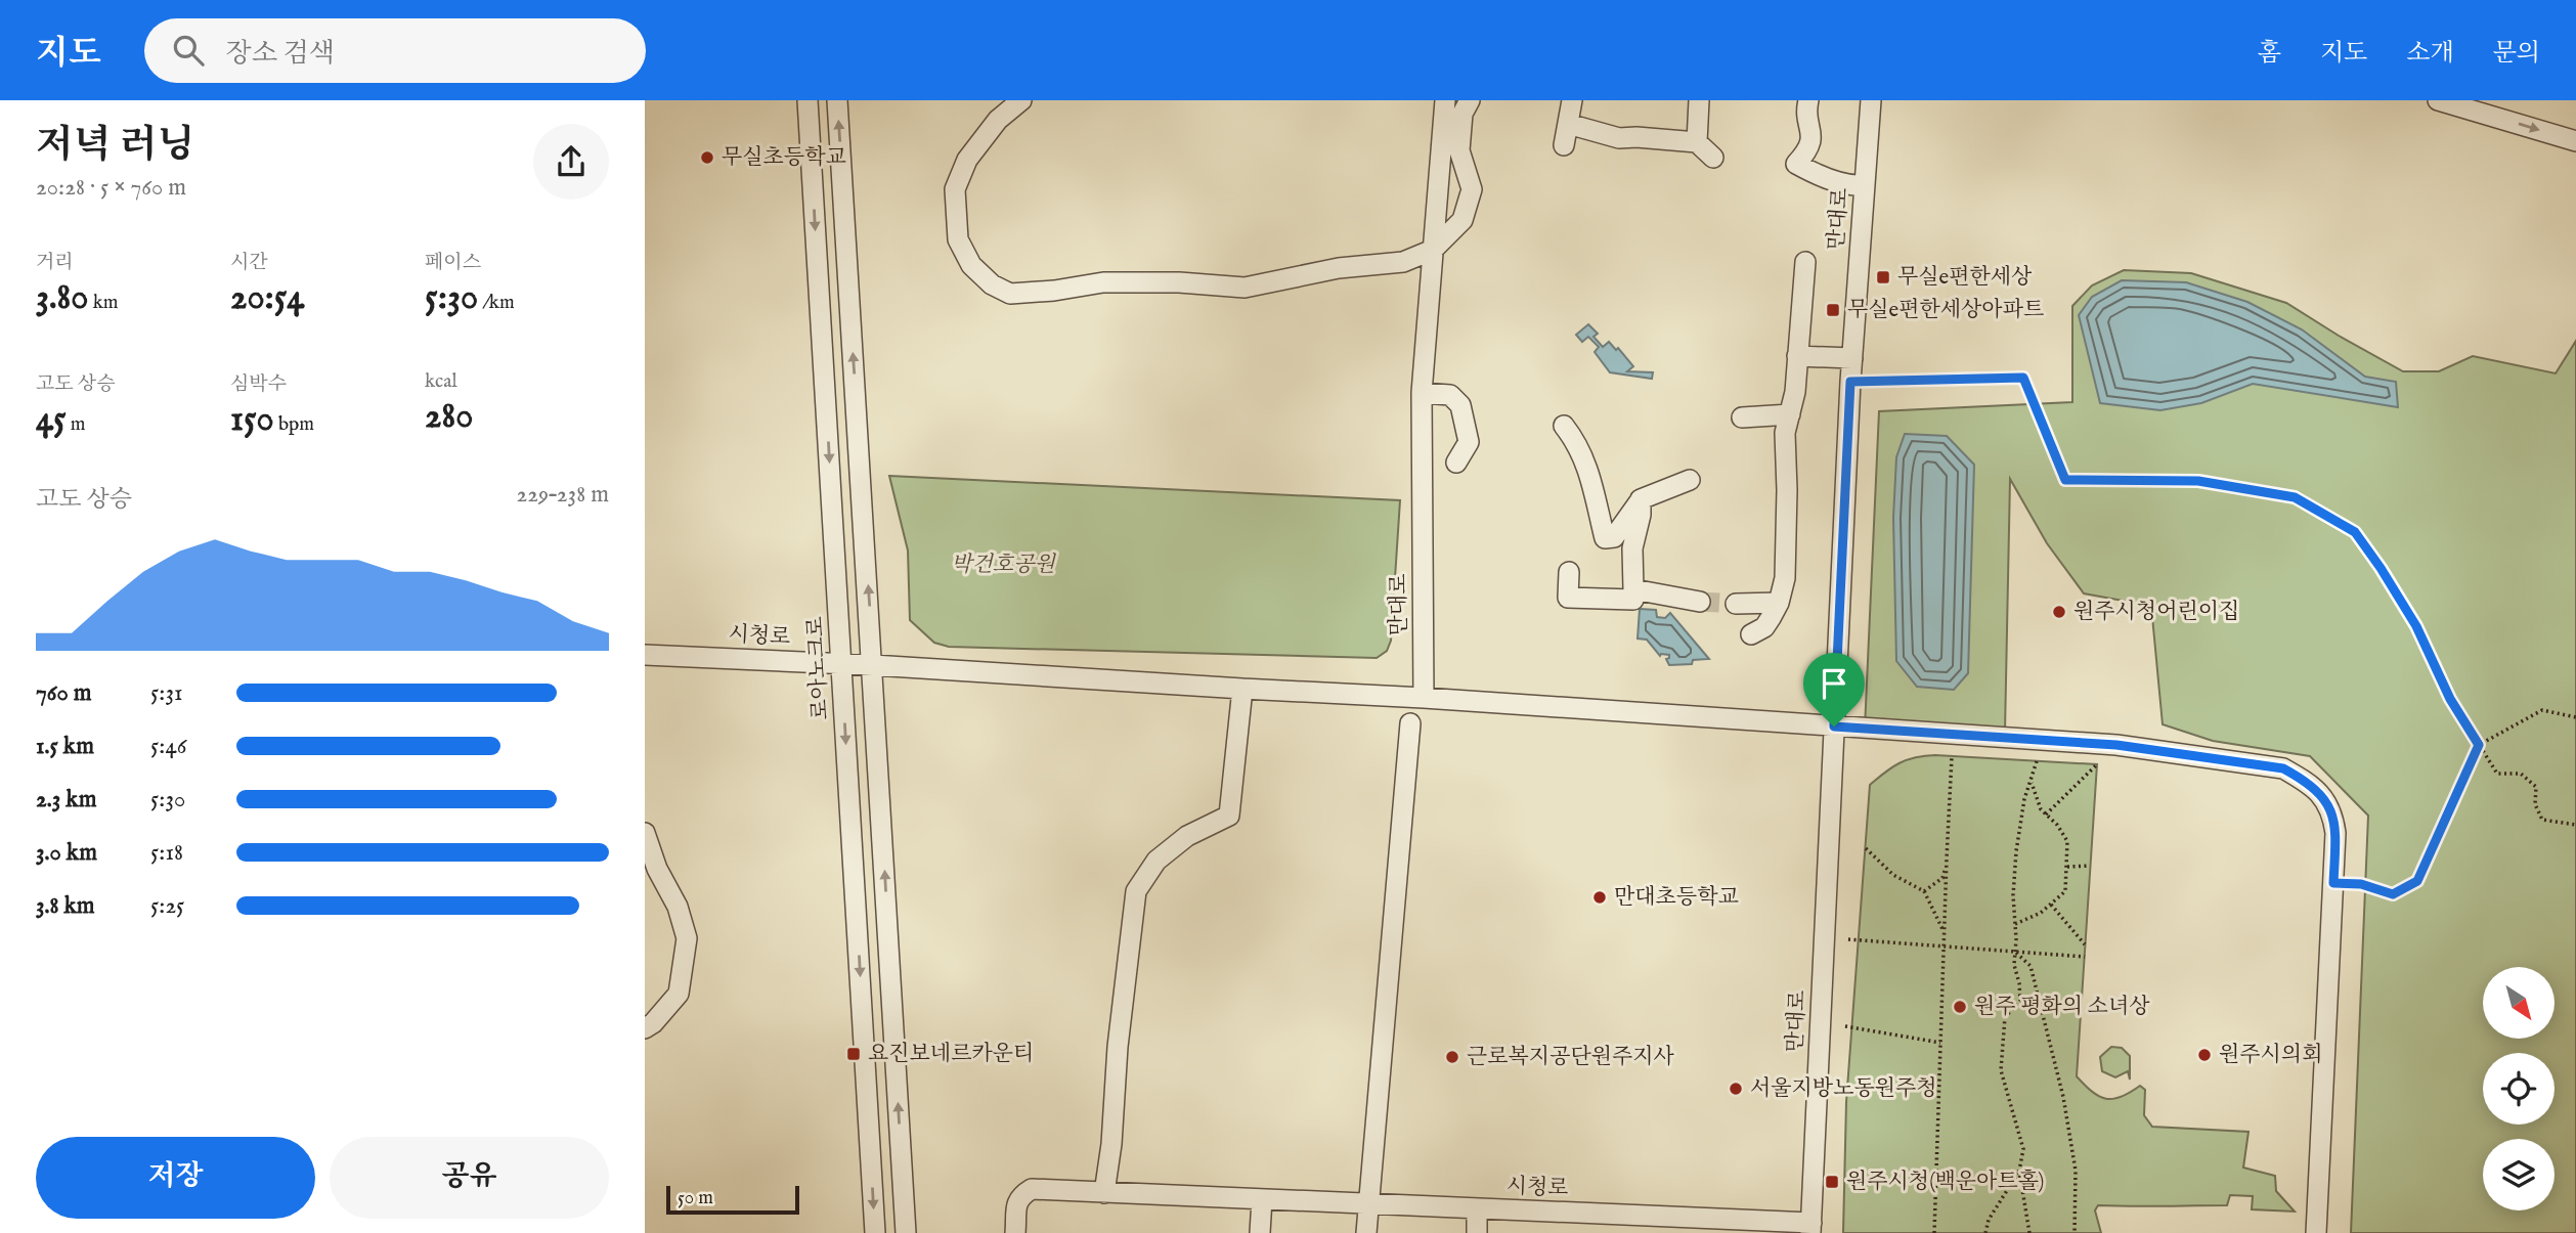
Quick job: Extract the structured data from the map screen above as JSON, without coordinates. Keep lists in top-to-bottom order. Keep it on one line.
{"streets":{"street":["만대로","시청로","로아노크로"]},"crossings":[["만대로","시청로"],["시청로","로아노크로"]],"parks":["박건호공원"],"places":{"other":["무실초등학교","원주시청어린이집","만대초등학교","원주 평화의 소녀상","원주시의회","근로복지공단원주지사","서울지방노동원주청"],"transit":["무실e편한세상","무실e편한세상아파트","요진보네르카운티","원주시청(백운아트홀)"]},"scale_bar":"50 m","north":"bottom right","page":{"header":"지도","search":"장소 검색","nav":["홈","지도","소개","문의"],"heading":["저녁 러닝","20:28 · 5 × 760 m"],"stats":[["거리","3.80 km"],["시간","20:54"],["페이스","5:30 /km"],["고도 상승","45 m"],["심박수","150 bpm"],["kcal","280"]],"chart":["고도 상승","229–238 m"],"list":[{"name":"760 m","note":"5:31"},{"name":"1.5 km","note":"5:46"},{"name":"2.3 km","note":"5:30"},{"name":"3.0 km","note":"5:18"},{"name":"3.8 km","note":"5:25"}],"buttons":["저장","공유"],"scale":"50 m"}}
